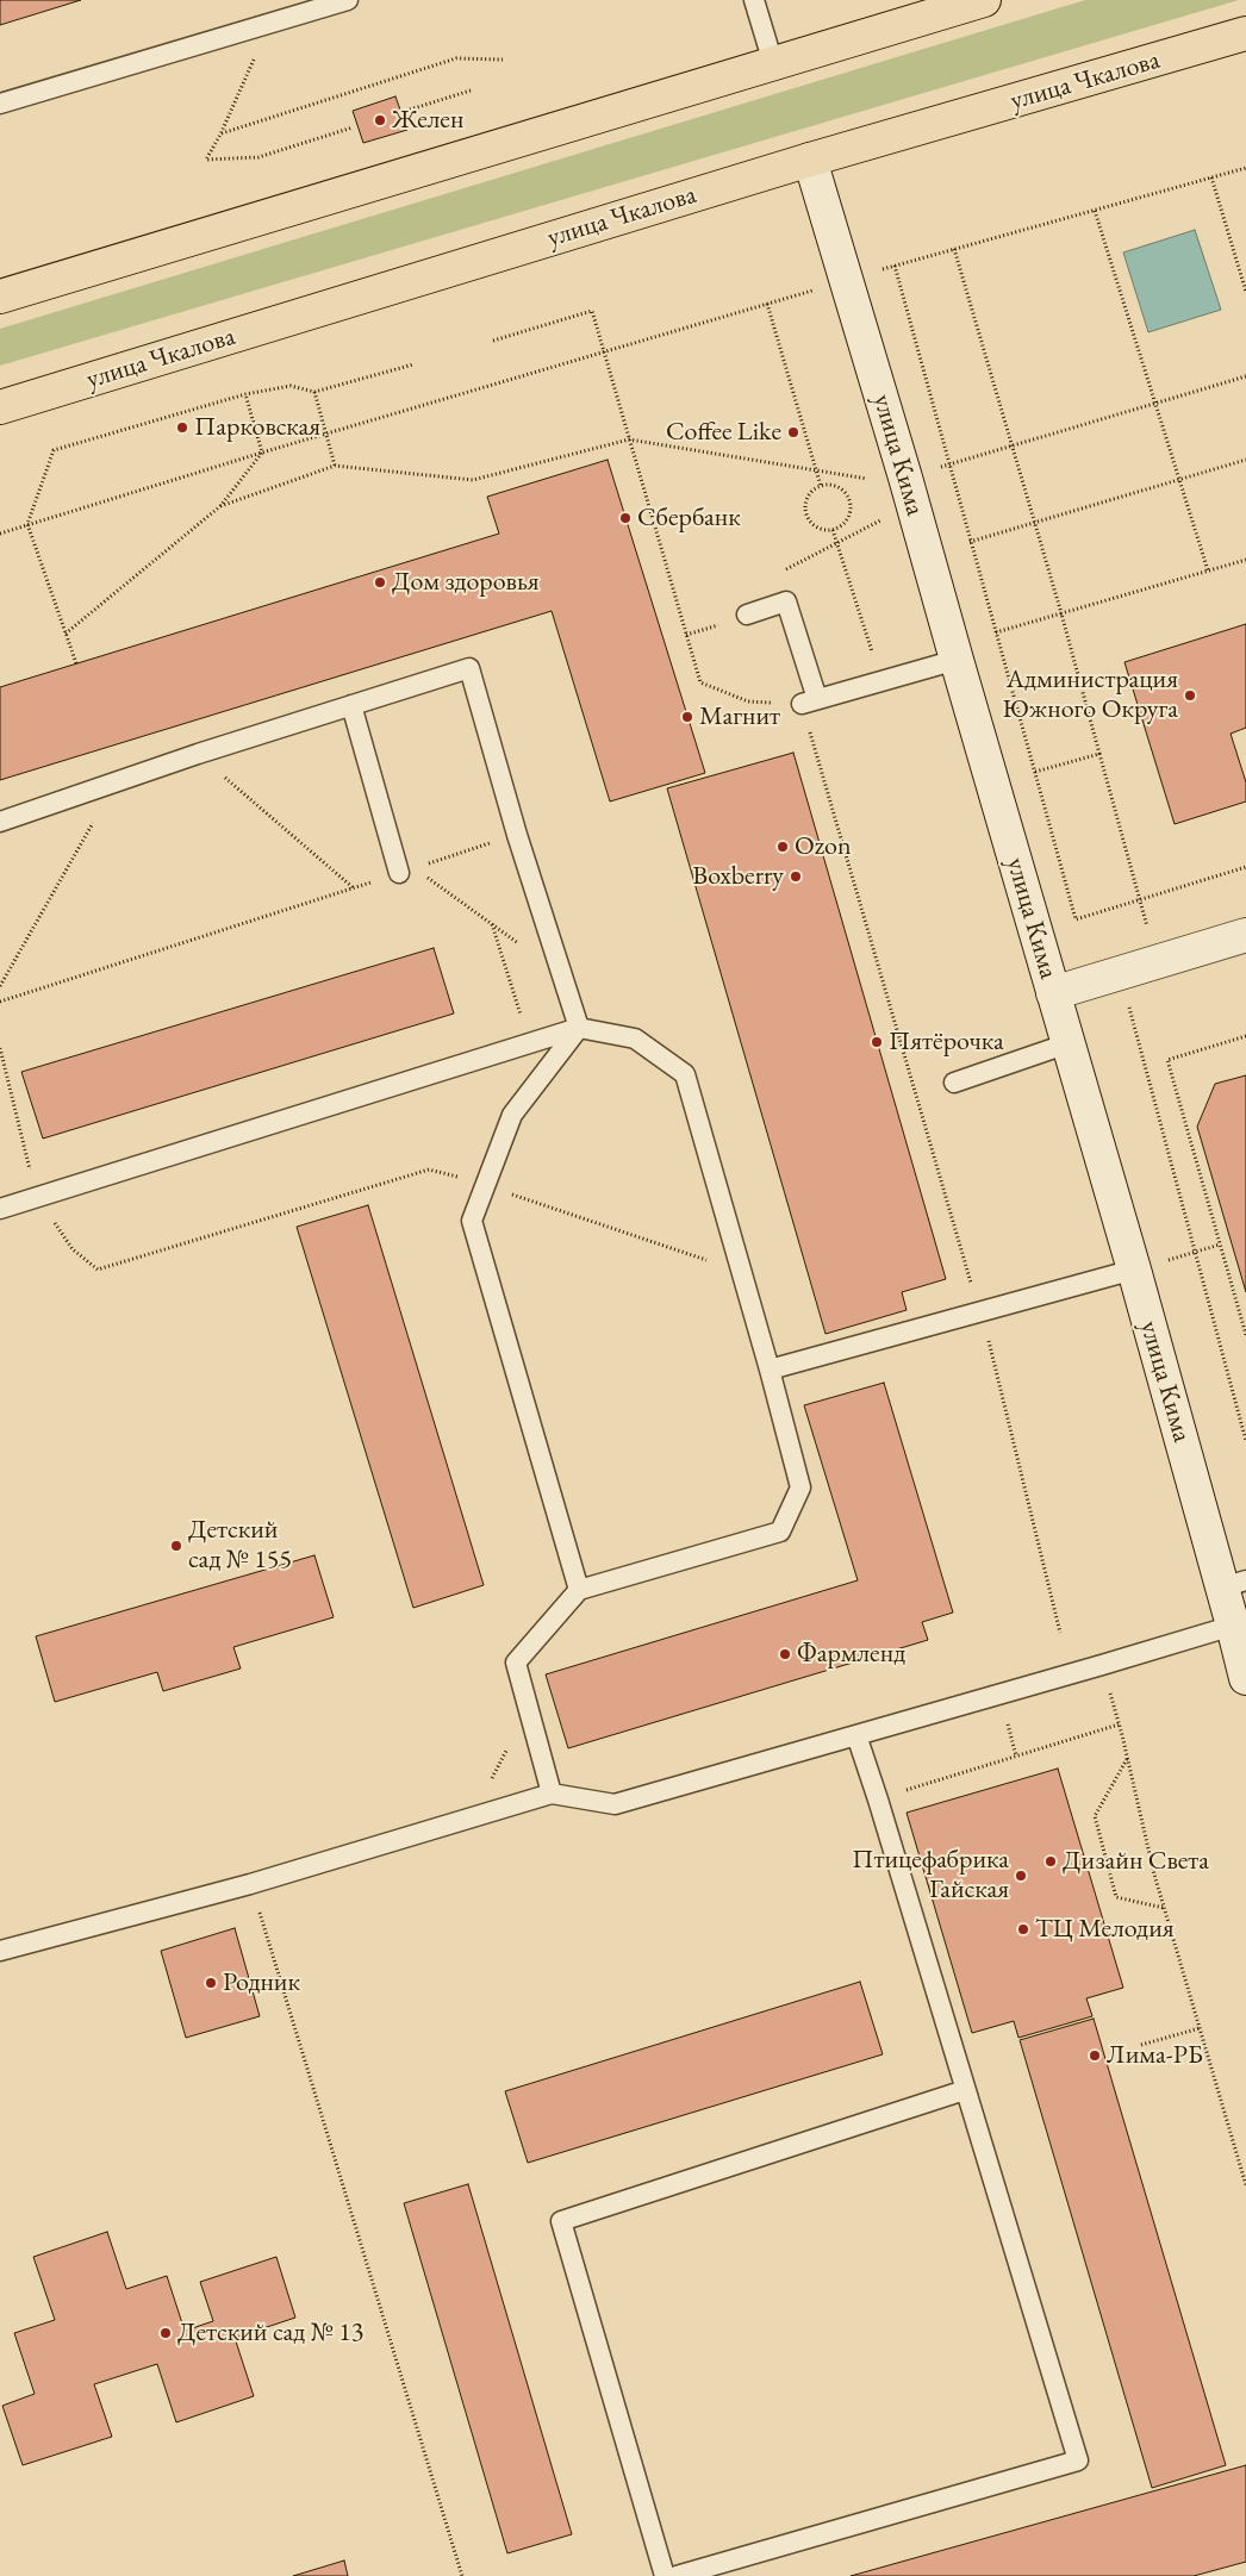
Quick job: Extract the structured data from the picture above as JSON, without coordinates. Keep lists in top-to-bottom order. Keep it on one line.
{"streets":{"main road":["улица Чкалова"],"street":["улица Кима"]},"crossings":[["улица Чкалова","улица Кима"]],"places":["Желен","Парковская","Coffee Like","Сбербанк","Дом здоровья","Администрация Южного Округа","Магнит","Ozon","Boxberry","Пятёрочка","Детский сад № 155","Фармленд","Дизайн Света","Птицефабрика Гайская","ТЦ Мелодия","Родник","Лима-РБ","Детский сад № 13"]}
